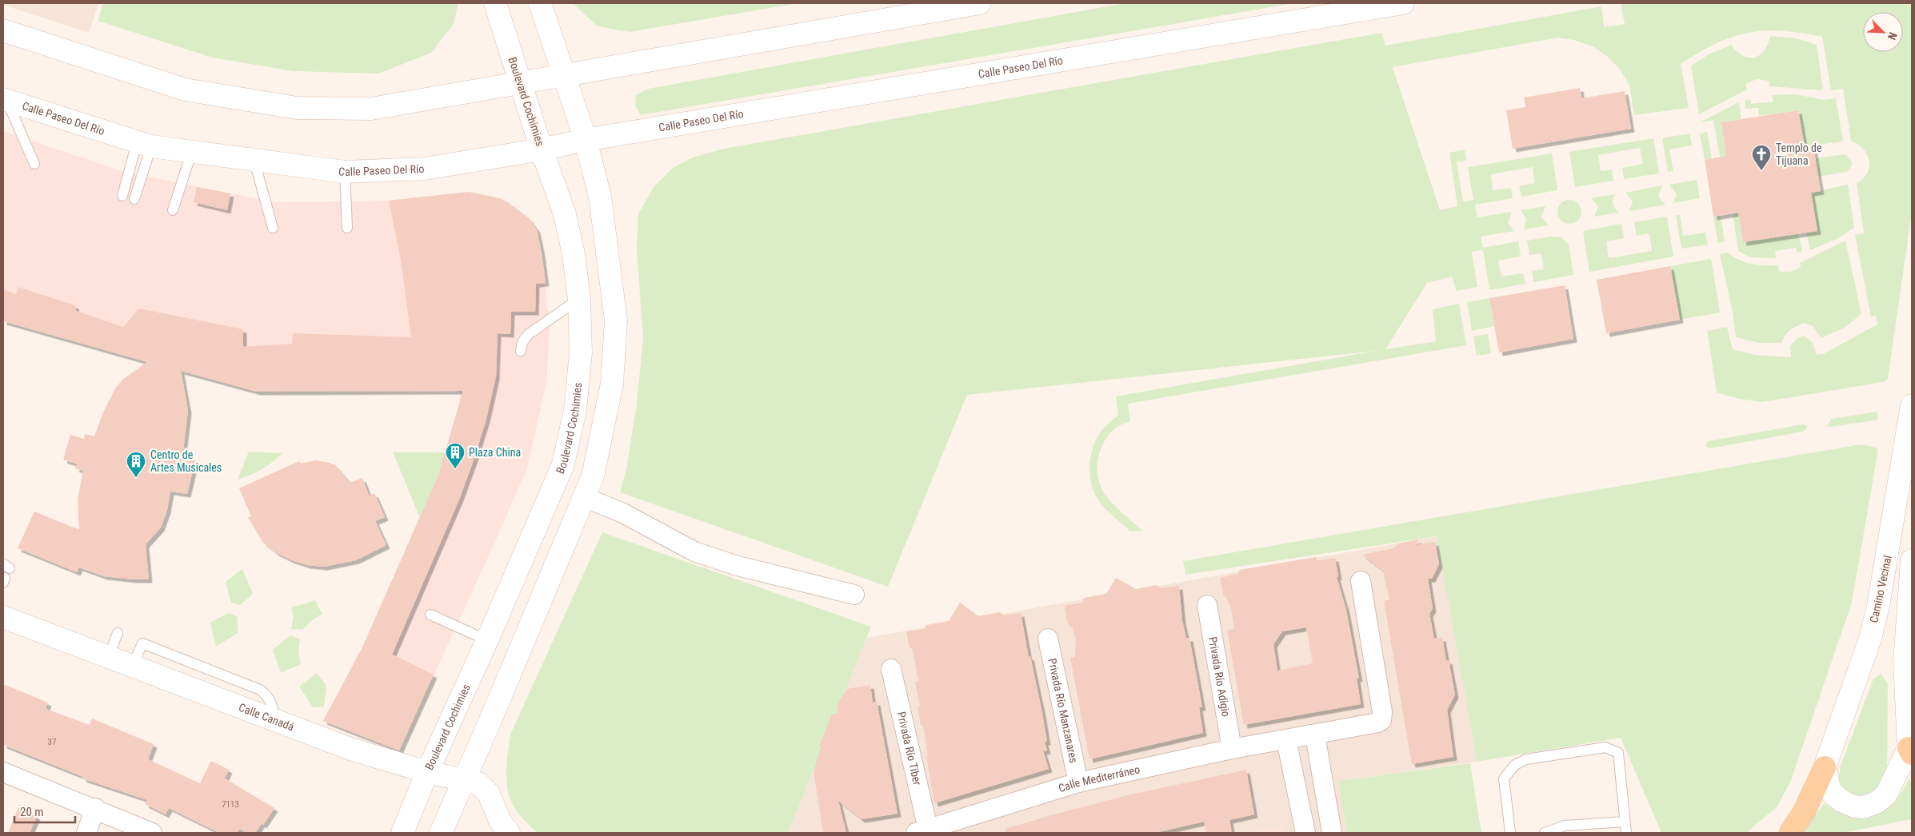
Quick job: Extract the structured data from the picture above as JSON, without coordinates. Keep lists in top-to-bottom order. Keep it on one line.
{"streets":{"main road":["Calle Paseo Del Río","Boulevard Cochimies","Camino Vecinal","Calle Canadá"],"street":["Privada Río Adigio","Privada Río Manzanares","Privada Río Tiber","Calle Mediterráneo"]},"crossings":[["Calle Paseo Del Río","Boulevard Cochimies"],["Boulevard Cochimies","Calle Canadá"],["Privada Río Adigio","Calle Mediterráneo"],["Privada Río Manzanares","Calle Mediterráneo"],["Privada Río Tiber","Calle Mediterráneo"]],"places":{"church":["Templo de Tijuana"],"building":["Plaza China","Centro de Artes Musicales"]},"house_numbers":["37","7113"],"scale_bar":"20 m","north":"bottom right"}
